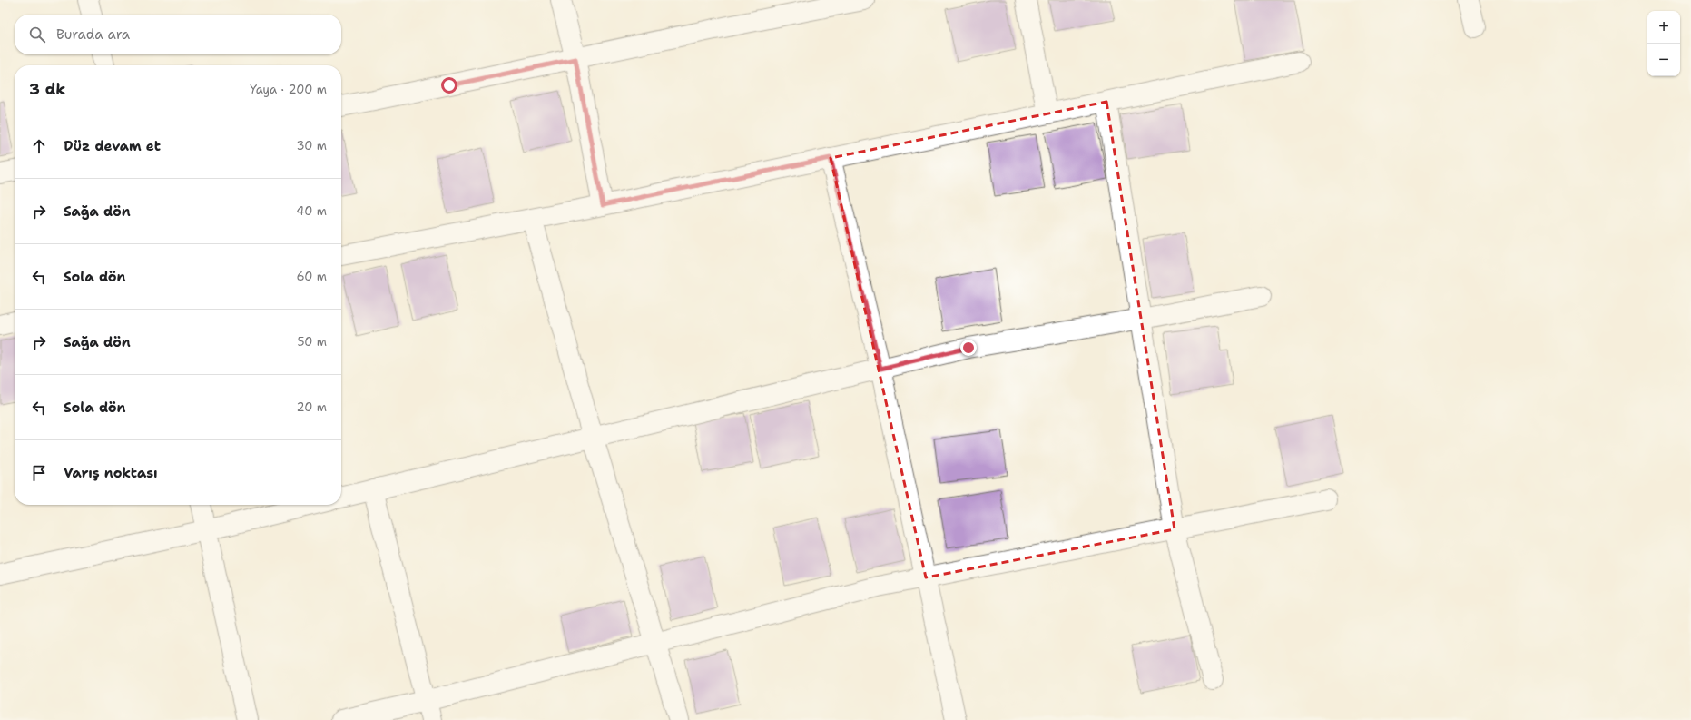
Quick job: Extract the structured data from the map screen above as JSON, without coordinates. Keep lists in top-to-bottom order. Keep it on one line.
{"page":{"map_buttons":["+","−"],"search":"Burada ara","heading":["3 dk","Yaya · 200 m"],"list":[["Düz devam et","30 m"],["Sağa dön","40 m"],["Sola dön","60 m"],["Sağa dön","50 m"],["Sola dön","20 m"],"Varış noktası"]}}
